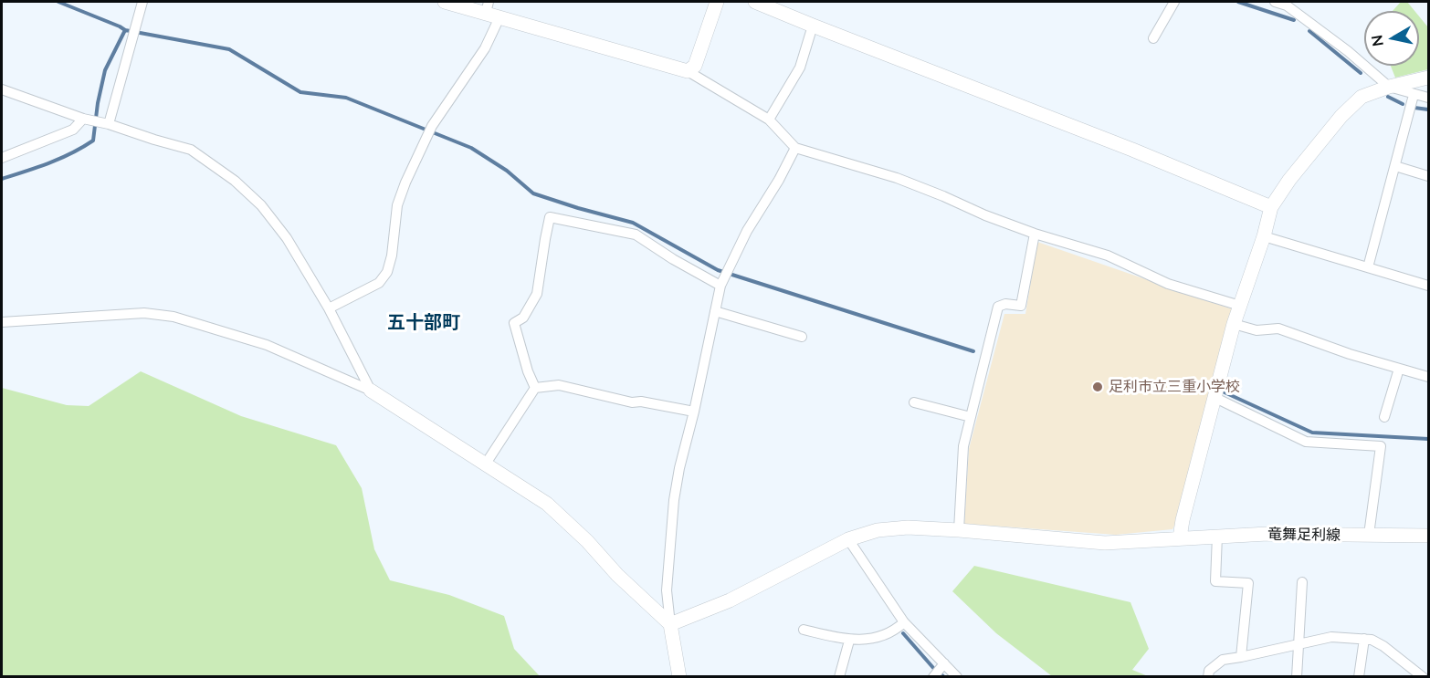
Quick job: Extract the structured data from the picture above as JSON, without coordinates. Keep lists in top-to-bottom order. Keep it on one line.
{"streets":{"street":["竜舞足利線"]},"districts":["五十部町"],"places":["足利市立三重小学校"],"north":"left"}
